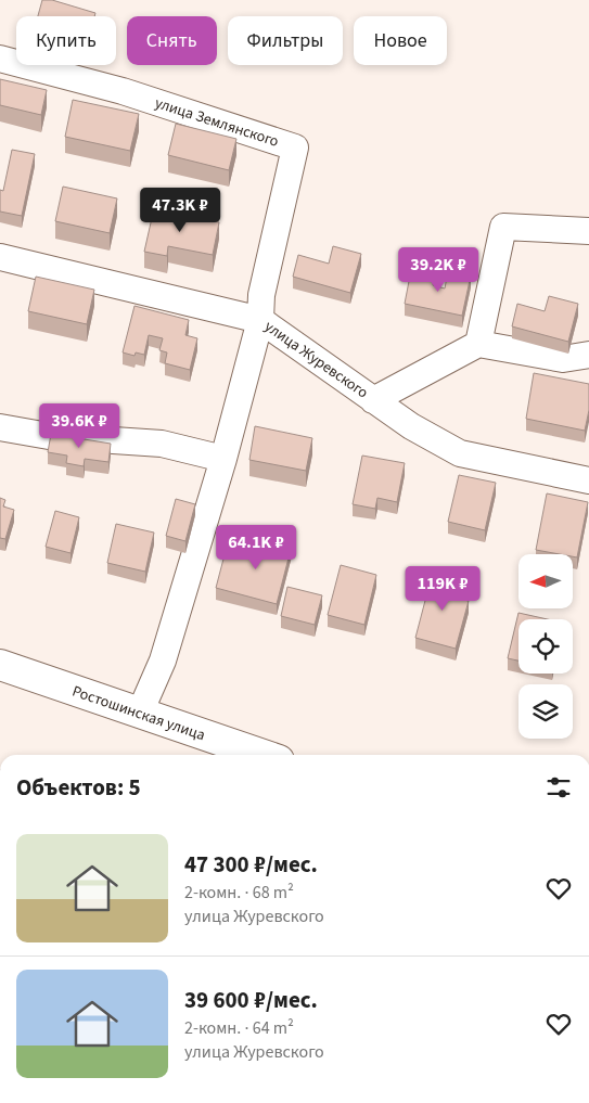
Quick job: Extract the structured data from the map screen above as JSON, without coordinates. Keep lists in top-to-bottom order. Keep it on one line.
{"streets":{"main road":["Ростошинская улица"],"street":["улица Землянского","улица Журевского"]},"crossings":[["улица Землянского","улица Журевского"]],"north":"left","page":{"chip":["Купить","Снять","Фильтры","Новое"],"price":["47.3K ₽","39.2K ₽","39.6K ₽","64.1K ₽","119K ₽"],"heading":"Объектов: 5","list":[{"name":"47 300 ₽/мес.","note":"2-комн. · 68 m² · улица Журевского"},{"name":"39 600 ₽/мес.","note":"2-комн. · 64 m² · улица Журевского"}]}}
